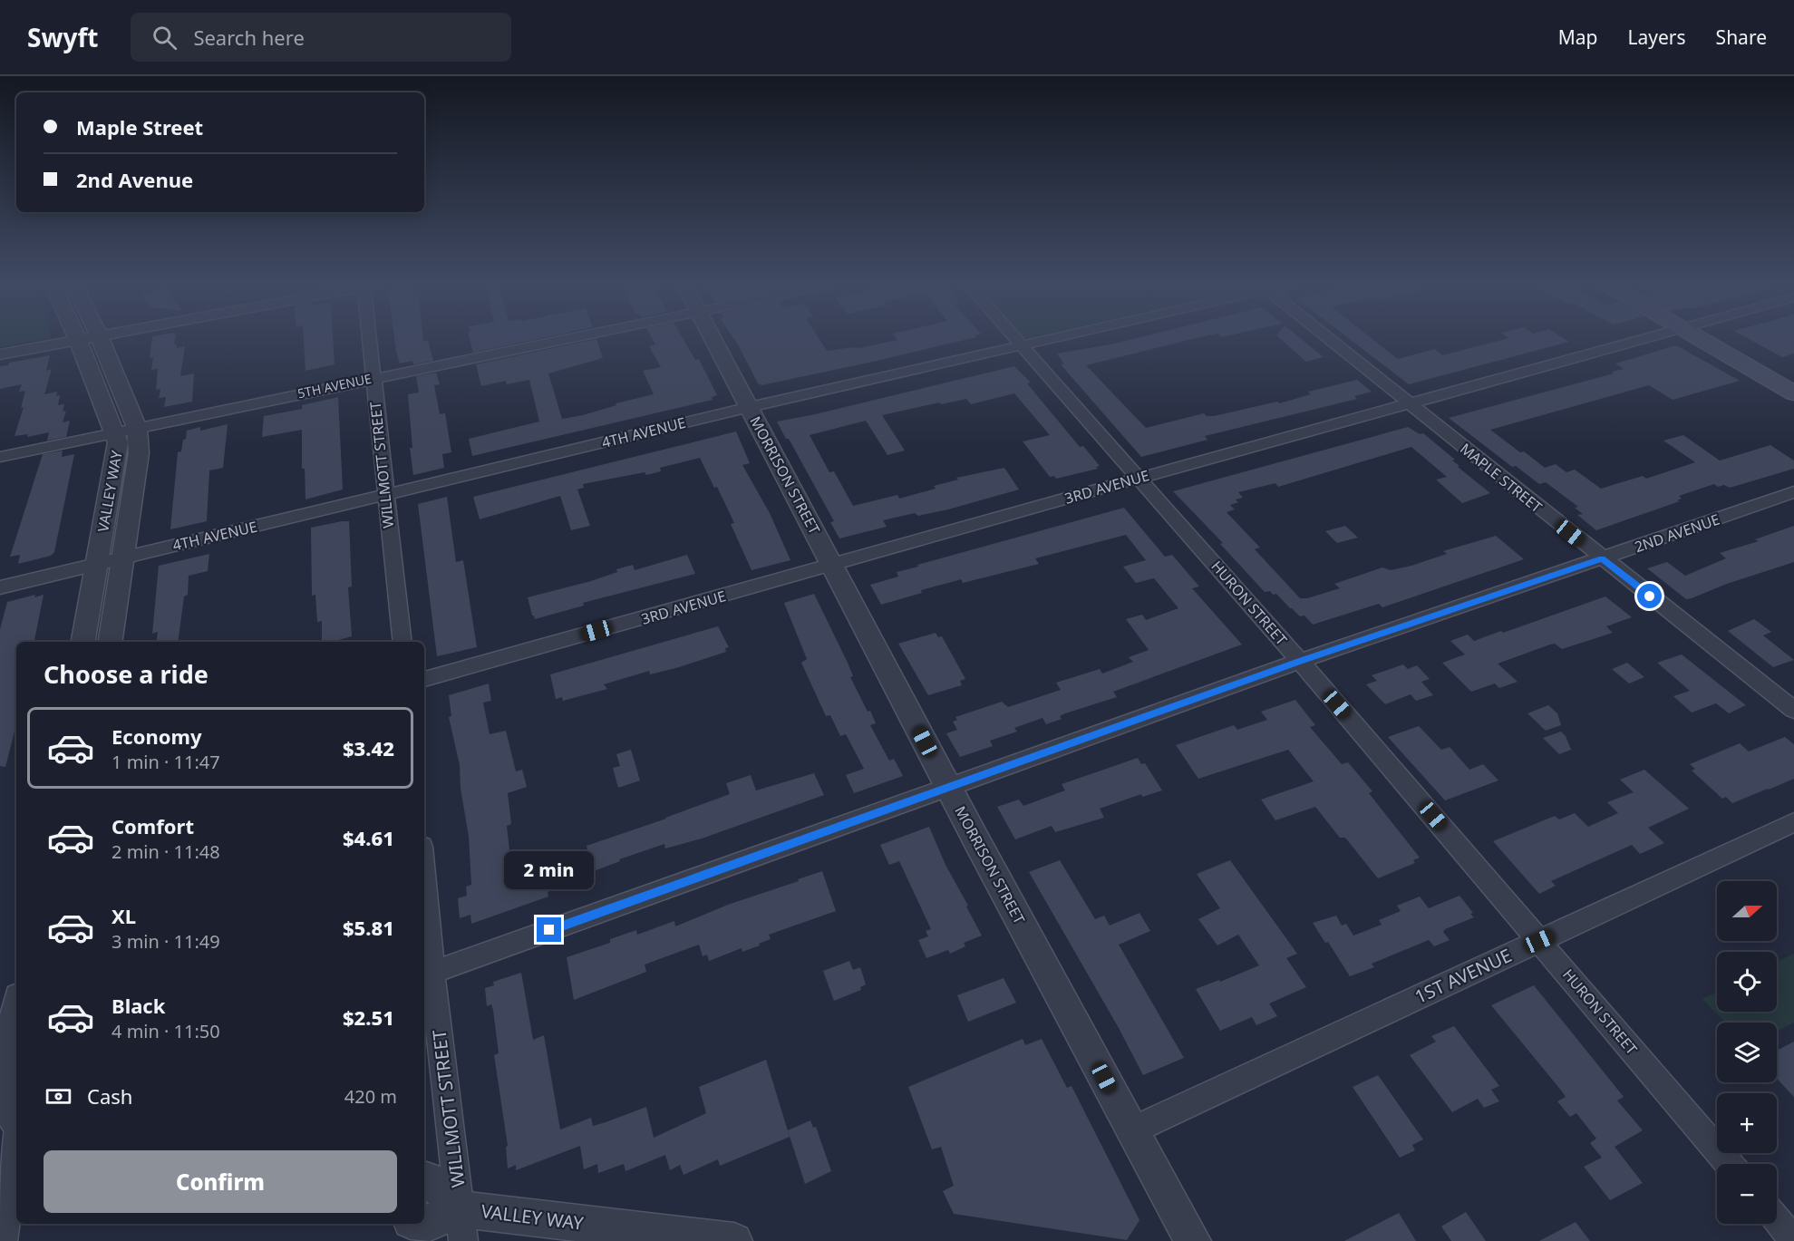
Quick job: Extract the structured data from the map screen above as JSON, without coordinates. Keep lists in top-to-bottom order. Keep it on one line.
{"streets":{"street":["5TH AVENUE","4TH AVENUE","WILLMOTT STREET","MORRISON STREET","MAPLE STREET","3RD AVENUE","VALLEY WAY","2ND AVENUE","HURON STREET","1ST AVENUE"]},"crossings":[["5TH AVENUE","WILLMOTT STREET"],["5TH AVENUE","VALLEY WAY"],["4TH AVENUE","WILLMOTT STREET"],["4TH AVENUE","MORRISON STREET"],["4TH AVENUE","VALLEY WAY"],["4TH AVENUE","HURON STREET"],["WILLMOTT STREET","VALLEY WAY"],["WILLMOTT STREET","2ND AVENUE"],["MORRISON STREET","3RD AVENUE"],["MORRISON STREET","2ND AVENUE"],["MORRISON STREET","1ST AVENUE"],["MAPLE STREET","3RD AVENUE"],["MAPLE STREET","2ND AVENUE"],["3RD AVENUE","HURON STREET"],["2ND AVENUE","HURON STREET"],["HURON STREET","1ST AVENUE"]],"north":"right","page":{"header":"Swyft","search":"Search here","nav":["Map","Layers","Share"],"banner":["Maple Street","2nd Avenue"],"heading":"Choose a ride","list":[{"name":"Economy","note":"1 min · 11:47","value":"$3.42"},{"name":"Comfort","note":"2 min · 11:48","value":"$4.61"},{"name":"XL","note":"3 min · 11:49","value":"$5.81"},{"name":"Black","note":"4 min · 11:50","value":"$2.51"}],"bubble":"2 min","map_buttons":["+","−"],"pay":["Cash","420 m"],"buttons":"Confirm"}}
